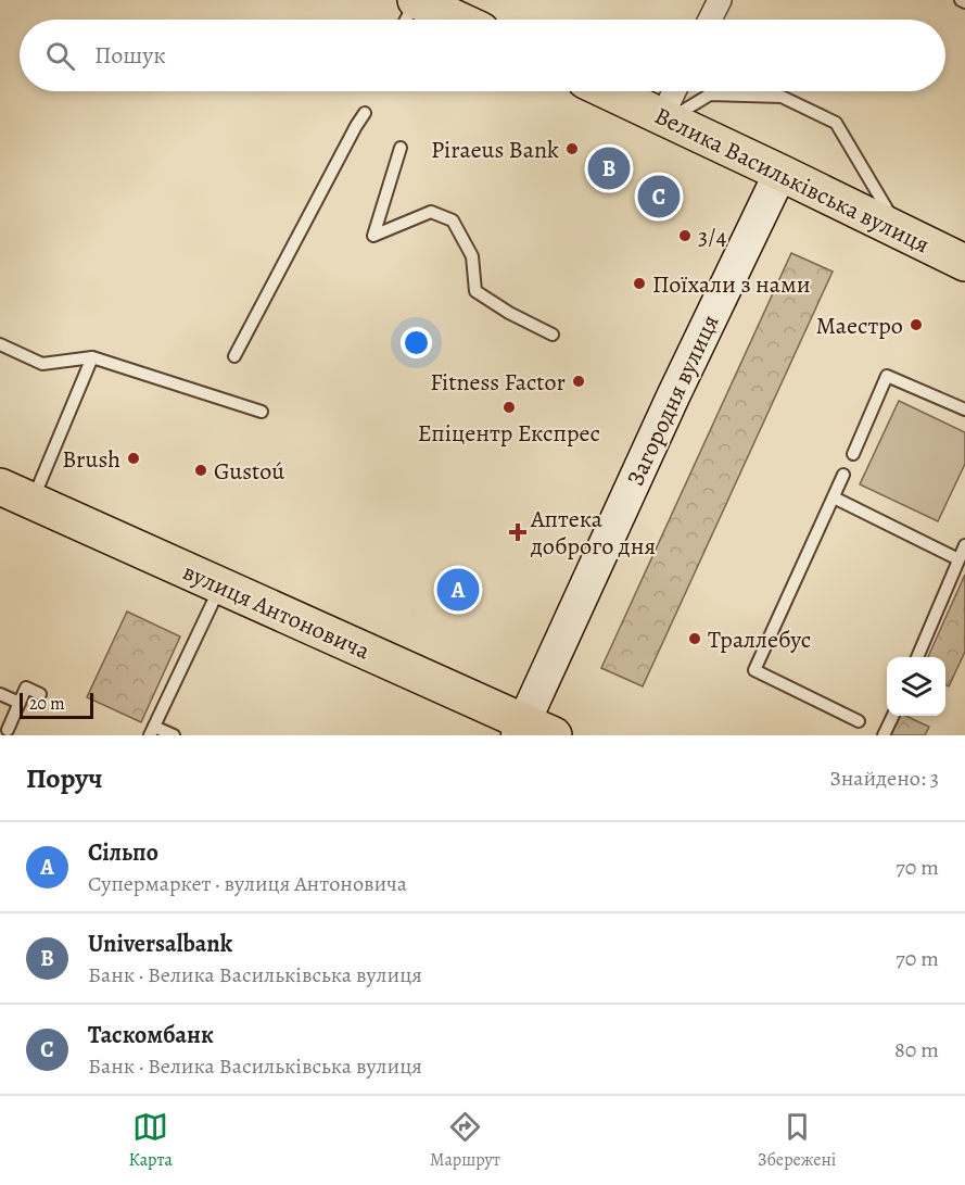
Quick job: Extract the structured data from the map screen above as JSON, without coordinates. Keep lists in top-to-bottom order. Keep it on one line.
{"streets":{"main road":["Велика Васильківська вулиця","Загородня вулиця","вулиця Антоновича"]},"crossings":[["Велика Васильківська вулиця","Загородня вулиця"],["Загородня вулиця","вулиця Антоновича"]],"places":{"other":["Piraeus Bank","3/4","Поїхали з нами","Маестро","Fitness Factor","Епіцентр Експрес","Brush","Gustoú","Траллебус"],"health":["Аптека доброго дня"]},"scale_bar":"20 m","page":{"search":"Пошук","pins":["B","C","A"],"scale":"20 m","heading":["Поруч","Знайдено: 3"],"list":[{"mark":"A","name":"Сільпо","note":"Супермаркет · вулиця Антоновича","value":"70 m"},{"mark":"B","name":"Universalbank","note":"Банк · Велика Васильківська вулиця","value":"70 m"},{"mark":"C","name":"Таскомбанк","note":"Банк · Велика Васильківська вулиця","value":"80 m"}],"nav":["Карта","Маршрут","Збережені"]}}
